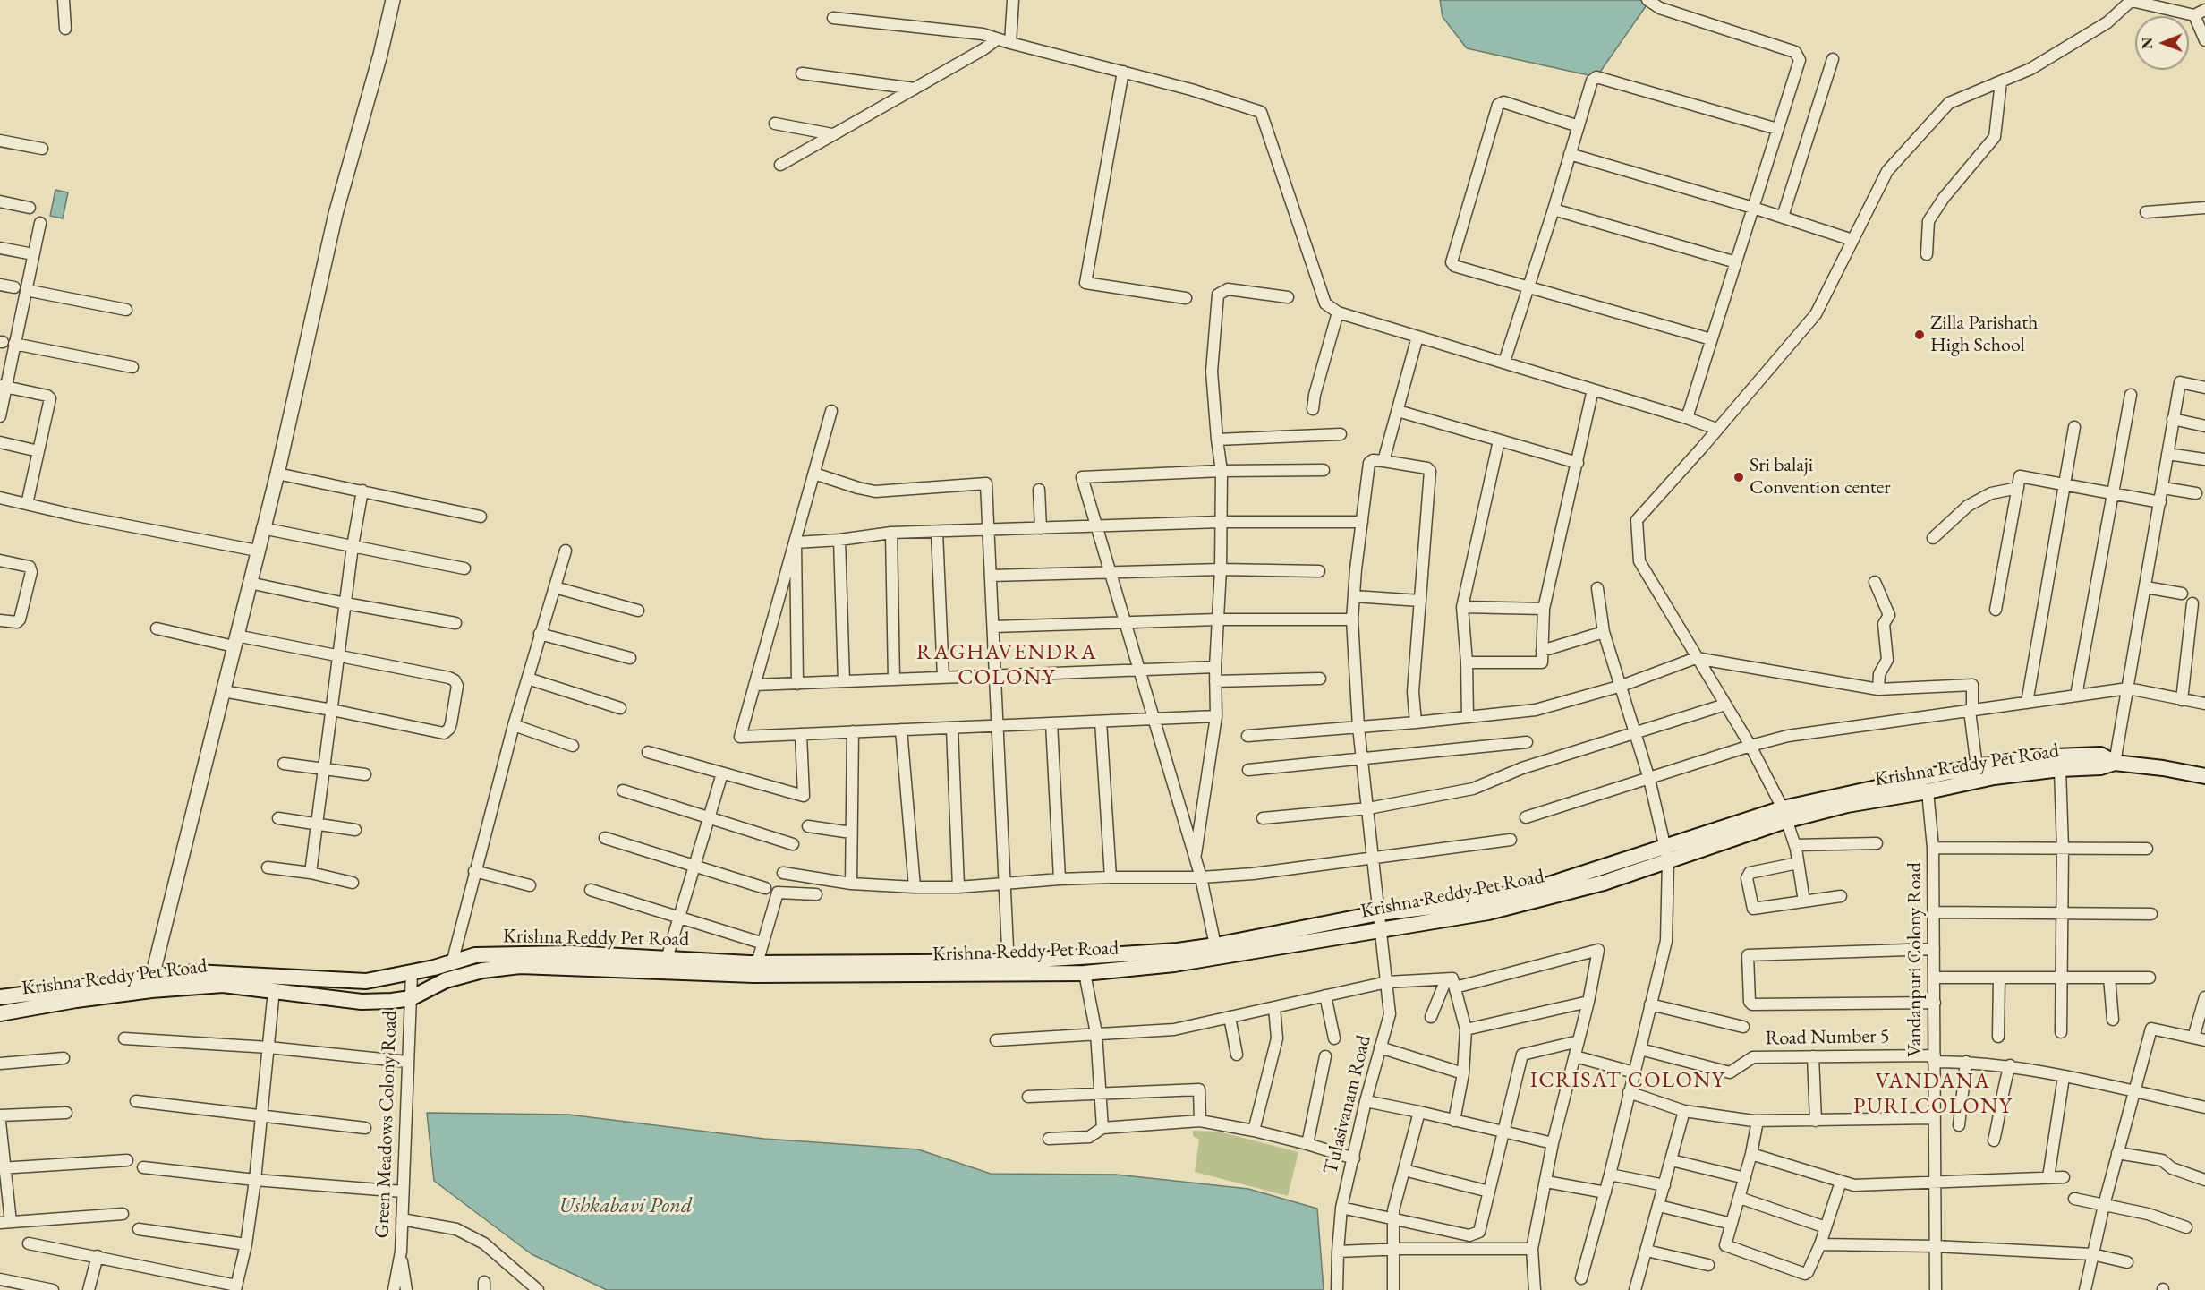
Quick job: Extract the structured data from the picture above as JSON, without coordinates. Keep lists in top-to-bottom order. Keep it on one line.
{"streets":{"main road":["Krishna Reddy Pet Road"],"street":["Vandanpuri Colony Road","Road Number 5","Tulasivanam Road","Green Meadows Colony Road"]},"crossings":[["Krishna Reddy Pet Road","Vandanpuri Colony Road"],["Krishna Reddy Pet Road","Tulasivanam Road"],["Krishna Reddy Pet Road","Green Meadows Colony Road"],["Vandanpuri Colony Road","Road Number 5"]],"districts":["RAGHAVENDRA COLONY","ICRISAT COLONY","VANDANA PURI COLONY"],"water":["Ushkabavi Pond"],"places":["Zilla Parishath High School","Sri balaji Convention center"],"north":"left"}
